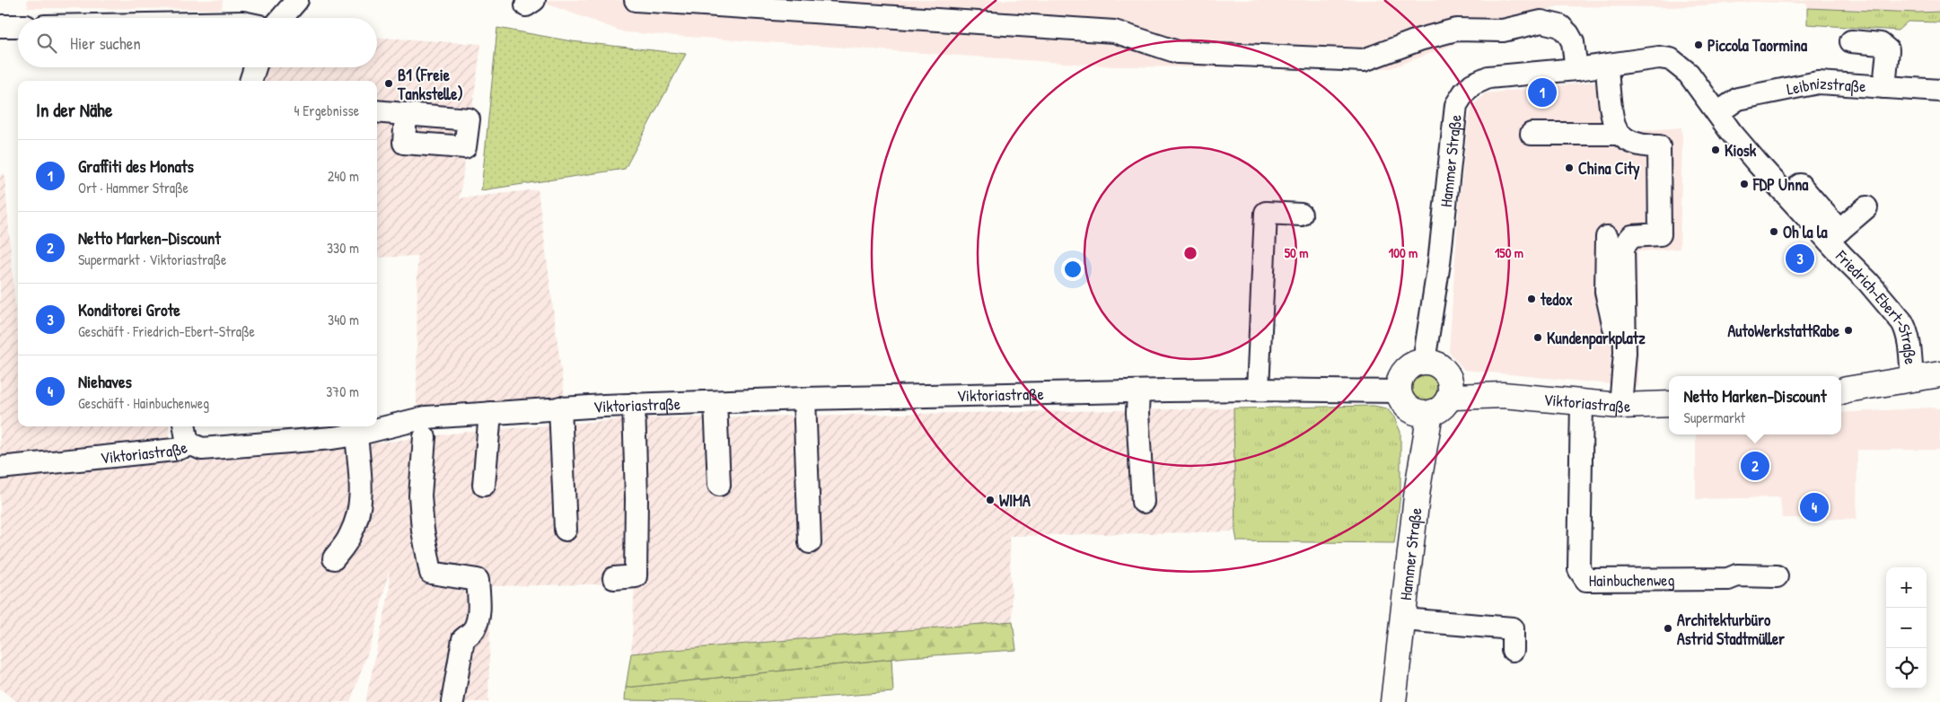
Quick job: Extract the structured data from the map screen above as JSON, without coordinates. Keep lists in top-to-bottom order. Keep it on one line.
{"streets":{"main road":["Hammer Straße","Viktoriastraße"],"street":["Leibnizstraße","Friedrich-Ebert-Straße","Hainbuchenweg"]},"crossings":[["Leibnizstraße","Friedrich-Ebert-Straße"],["Hammer Straße","Friedrich-Ebert-Straße"],["Hammer Straße","Viktoriastraße"],["Viktoriastraße","Hainbuchenweg"]],"places":["Piccola Taormina","B1 (Freie Tankstelle)","Kiosk","China City","FDP Unna","Oh la la","tedox","AutoWerkstattRabe","Kundenparkplatz","WIMA","Architekturbüro Astrid Stadtmüller"],"page":{"search":"Hier suchen","pins":["1","3","2","4"],"heading":["In der Nähe","4 Ergebnisse"],"list":[{"mark":"1","name":"Graffiti des Monats","note":"Ort · Hammer Straße","value":"240 m"},{"mark":"2","name":"Netto Marken-Discount","note":"Supermarkt · Viktoriastraße","value":"330 m"},{"mark":"3","name":"Konditorei Grote","note":"Geschäft · Friedrich-Ebert-Straße","value":"340 m"},{"mark":"4","name":"Niehaves","note":"Geschäft · Hainbuchenweg","value":"370 m"}],"popup":["Netto Marken-Discount","Supermarkt"],"map_buttons":["+","−"]},"rings":["50 m","100 m","150 m"]}
